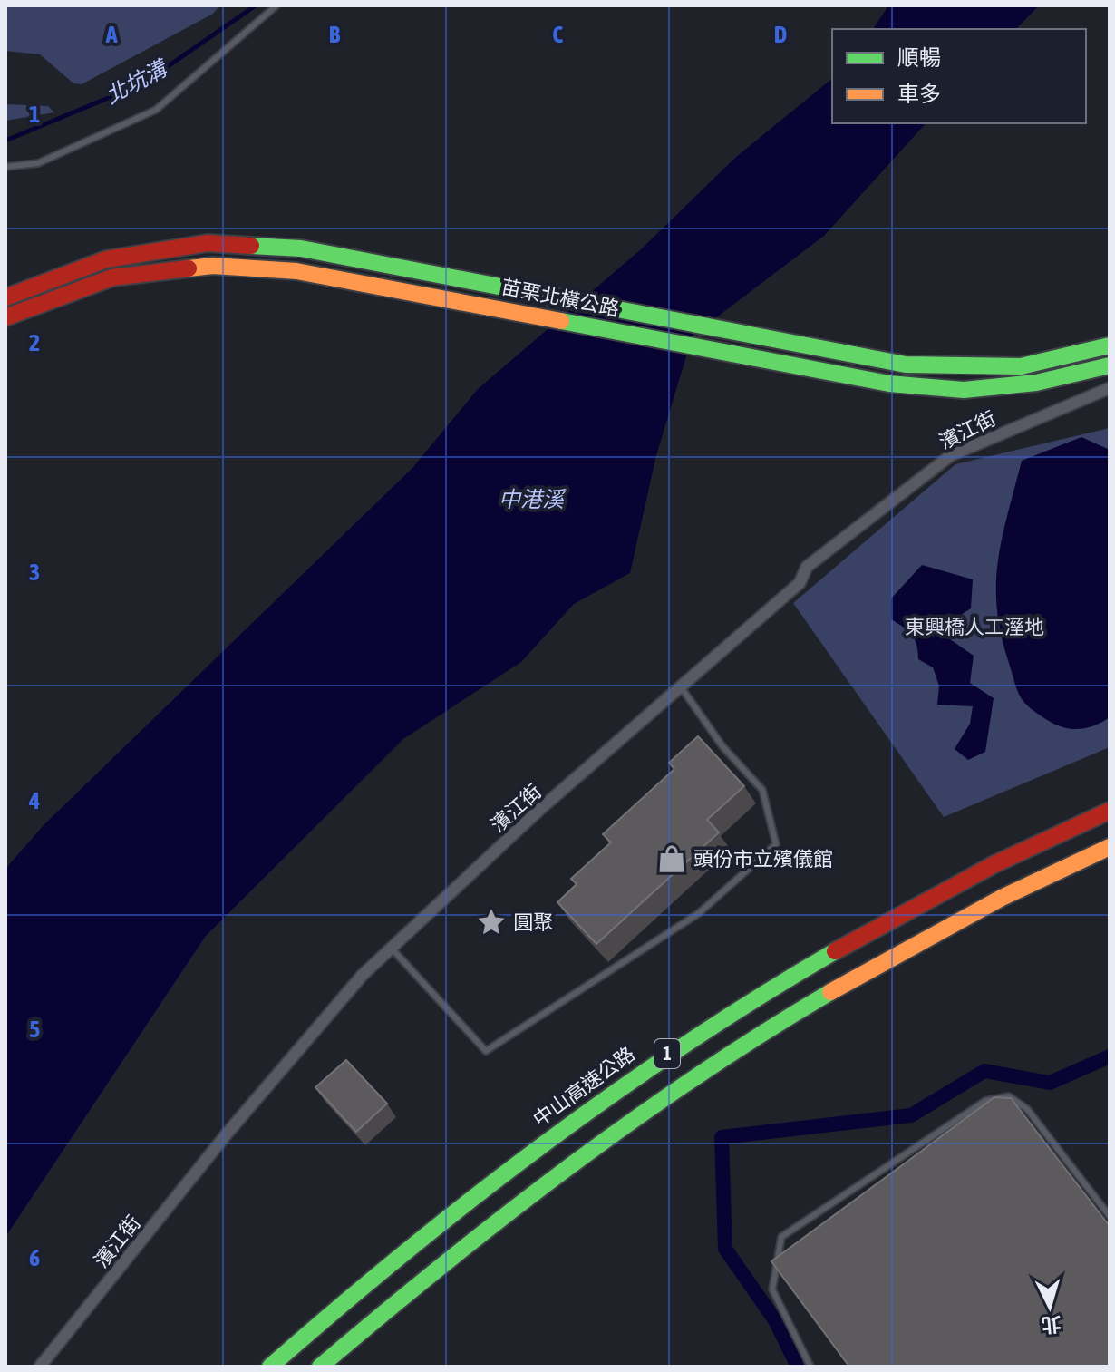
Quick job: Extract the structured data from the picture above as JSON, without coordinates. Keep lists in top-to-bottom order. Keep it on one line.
{"streets":{"main road":["苗栗北橫公路","1","中山高速公路"],"street":["濱江街"]},"water":["北坑溝","中港溪"],"parks":["東興橋人工溼地"],"places":{"shop":["頭份市立殯儀館"],"place":["圓聚"]},"legend":["順暢","車多"],"north":"bottom","grid":{"columns":["A","B","C","D"],"rows":["1","2","3","4","5","6"]}}
